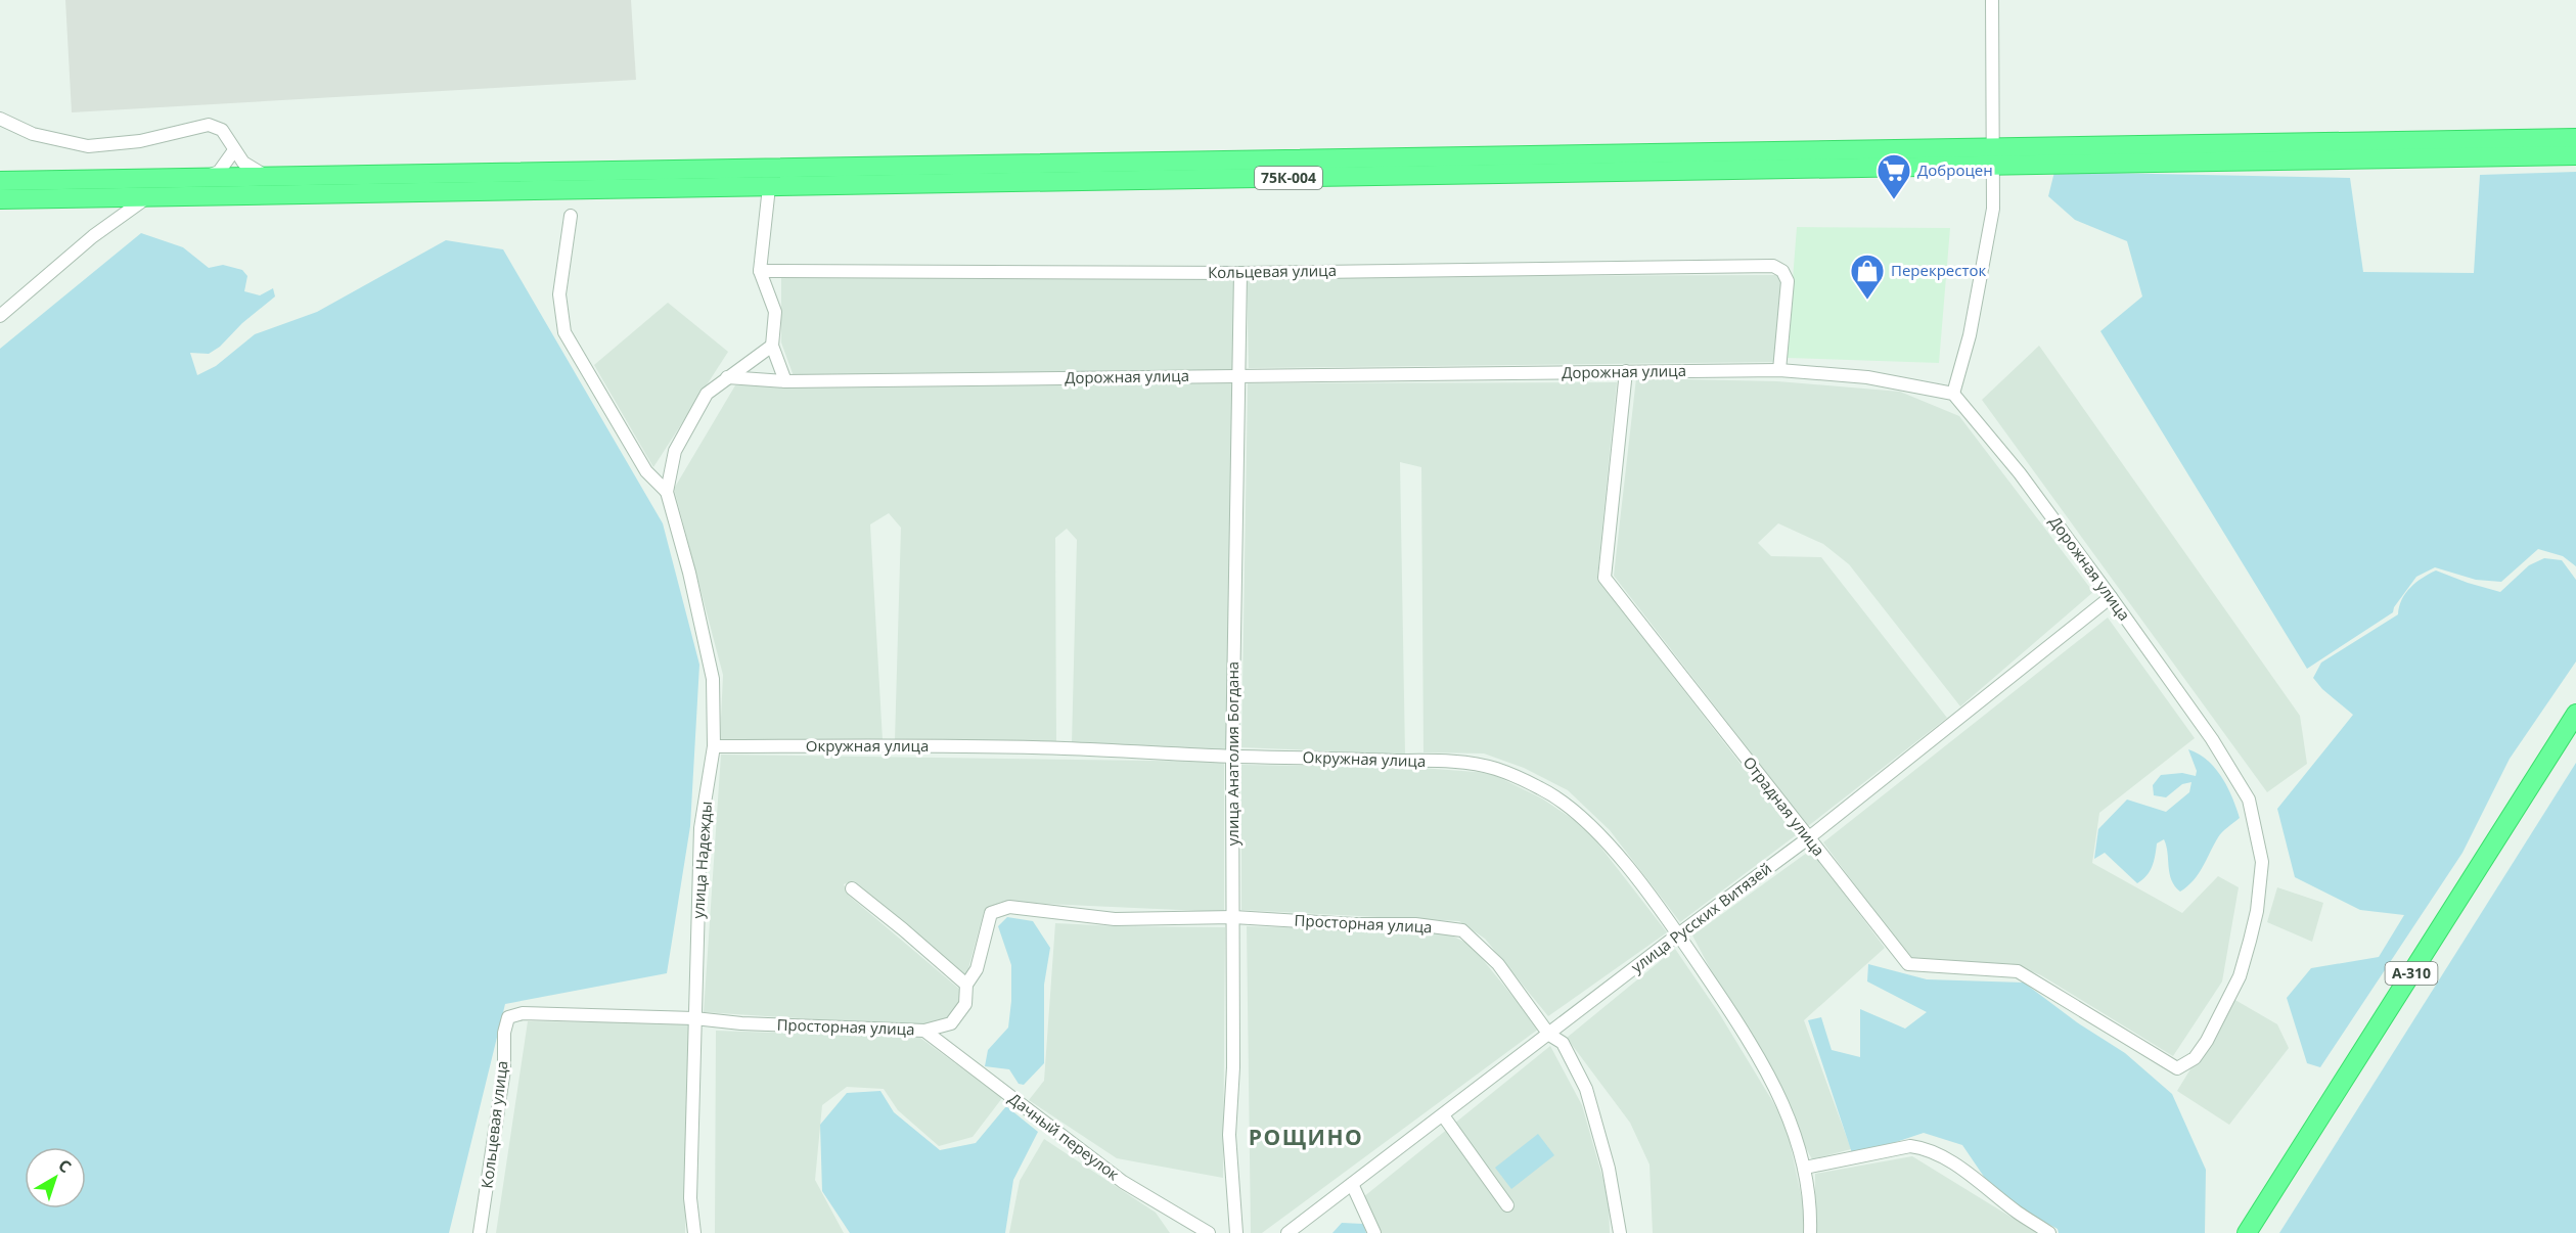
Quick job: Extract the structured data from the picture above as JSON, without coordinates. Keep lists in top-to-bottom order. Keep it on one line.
{"streets":{"highway":["75К-004","А-310"],"street":["Кольцевая улица","Дорожная улица","Окружная улица","улица Анатолия Богдана","Отрадная улица","улица Надежды","улица Русских Витязей","Просторная улица","Дачный переулок"]},"crossings":[["Кольцевая улица","Дорожная улица"],["Кольцевая улица","улица Анатолия Богдана"],["Кольцевая улица","Просторная улица"],["Дорожная улица","улица Анатолия Богдана"],["Дорожная улица","Отрадная улица"],["Дорожная улица","улица Надежды"],["Дорожная улица","улица Русских Витязей"],["Окружная улица","улица Анатолия Богдана"],["Окружная улица","улица Надежды"],["Окружная улица","улица Русских Витязей"],["улица Анатолия Богдана","Просторная улица"],["Отрадная улица","улица Русских Витязей"],["улица Надежды","Просторная улица"],["улица Русских Витязей","Просторная улица"],["Просторная улица","Дачный переулок"]],"districts":["РОЩИНО"],"places":{"supermarket":["Доброцен"],"shop":["Перекресток"]},"north":"top right"}
